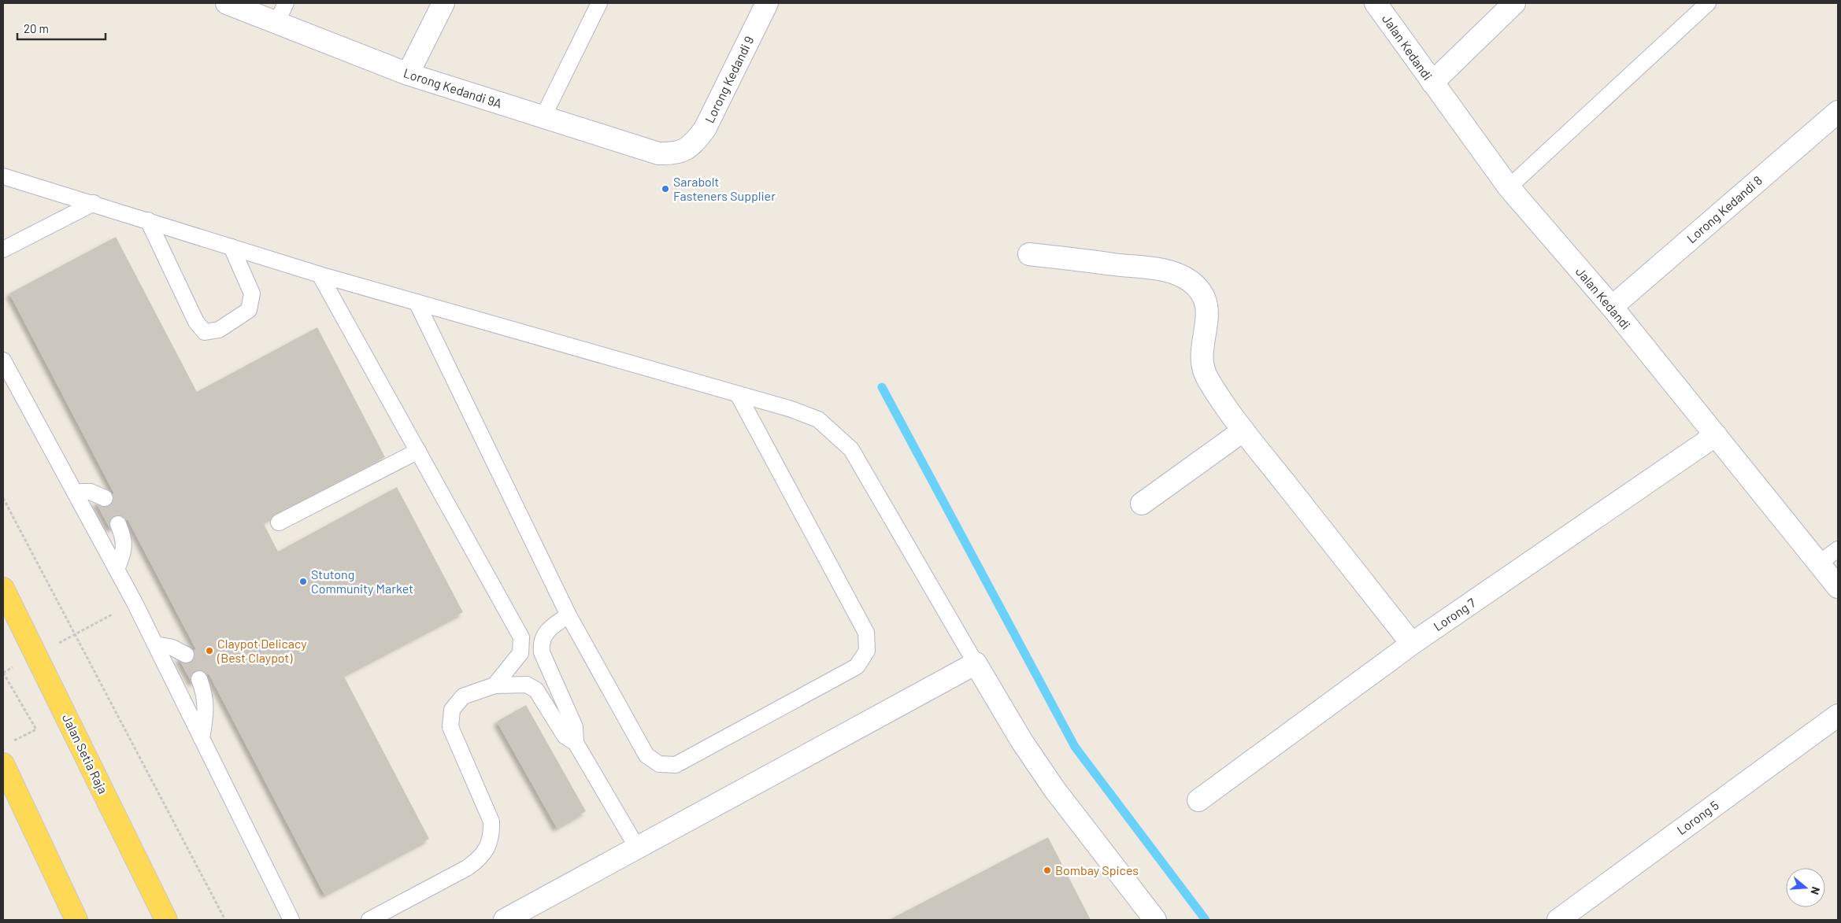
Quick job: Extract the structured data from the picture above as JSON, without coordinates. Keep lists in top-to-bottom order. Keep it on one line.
{"streets":{"main road":["Jalan Setia Raja"],"street":["Jalan Kedandi","Lorong Kedandi 9","Lorong Kedandi 9A","Lorong Kedandi 8","Lorong 7","Lorong 5"]},"crossings":[["Jalan Kedandi","Lorong Kedandi 8"],["Jalan Kedandi","Lorong 7"],["Lorong Kedandi 9","Lorong Kedandi 9A"]],"places":["Sarabolt Fasteners Supplier","Stutong Community Market","Claypot Delicacy (Best Claypot)","Bombay Spices"],"scale_bar":"20 m","north":"right"}
